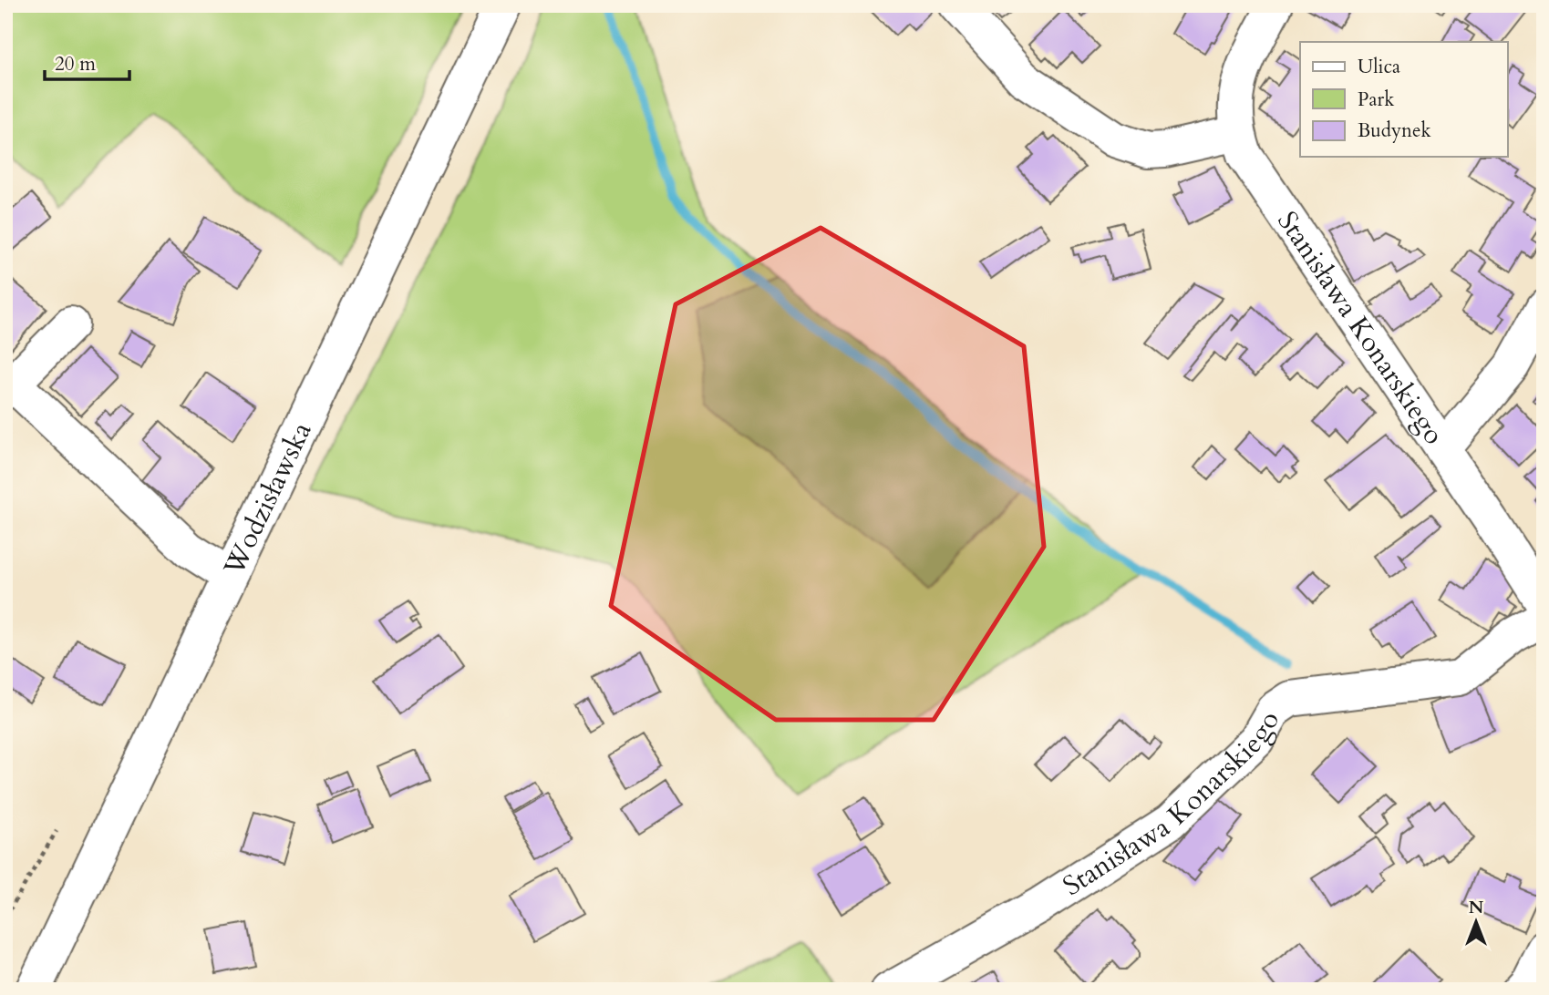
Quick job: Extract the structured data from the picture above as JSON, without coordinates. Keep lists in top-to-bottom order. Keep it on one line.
{"streets":{"street":["Stanisława Konarskiego","Wodzisławska"]},"legend":["Ulica","Park","Budynek"],"scale_bar":"20 m","north":"top"}
